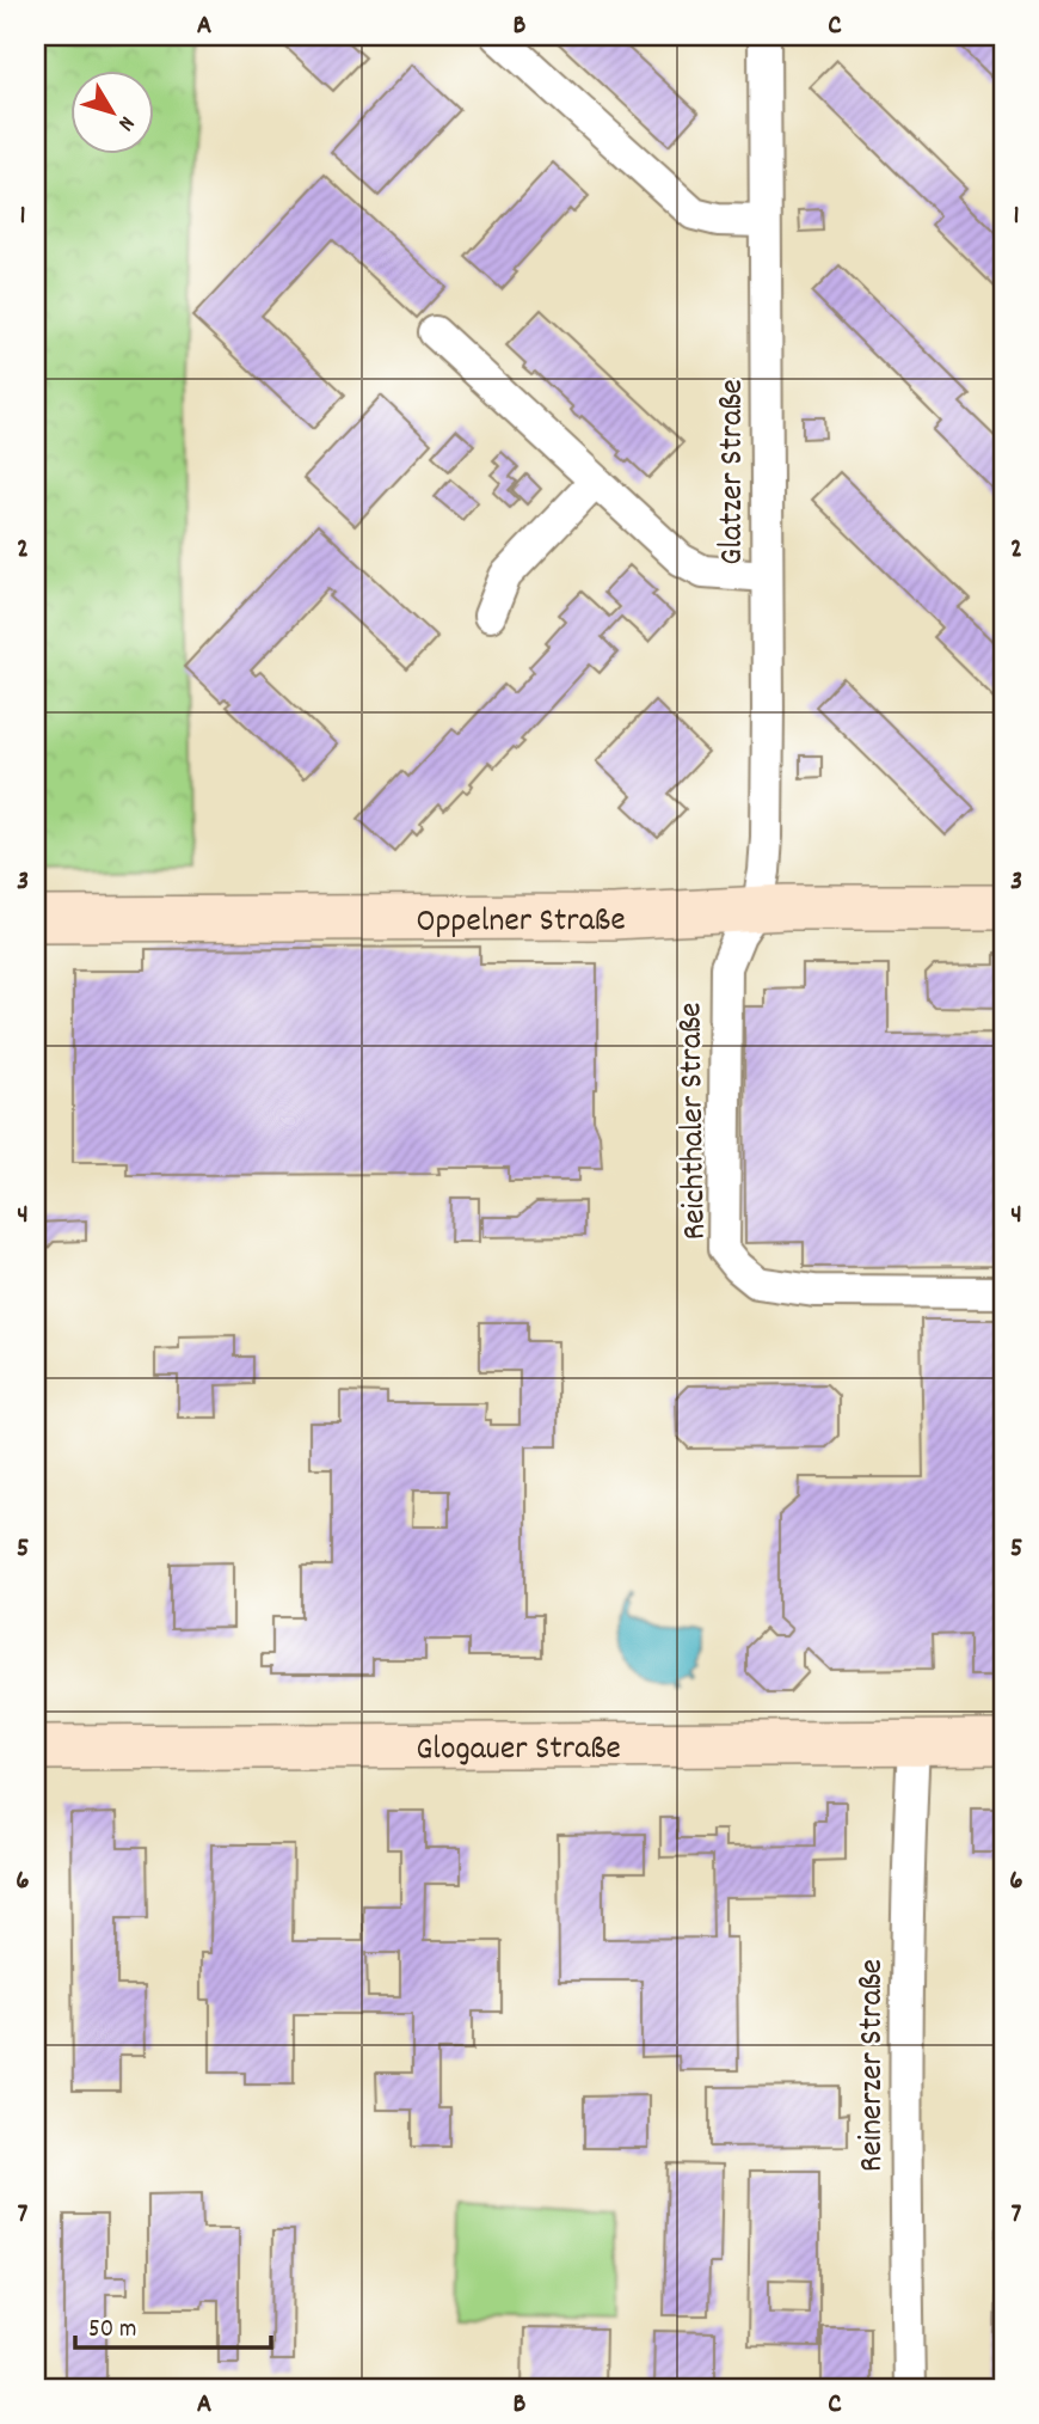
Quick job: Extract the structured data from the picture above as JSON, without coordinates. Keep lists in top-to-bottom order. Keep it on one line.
{"streets":{"street":["Glatzer Straße","Oppelner Straße","Reichthaler Straße","Glogauer Straße","Reinerzer Straße"]},"crossings":[["Glatzer Straße","Oppelner Straße"],["Glatzer Straße","Reichthaler Straße"],["Oppelner Straße","Reichthaler Straße"],["Glogauer Straße","Reinerzer Straße"]],"scale_bar":"50 m","north":"bottom right","grid":{"columns":["A","B","C"],"rows":["1","2","3","4","5","6","7"]}}
